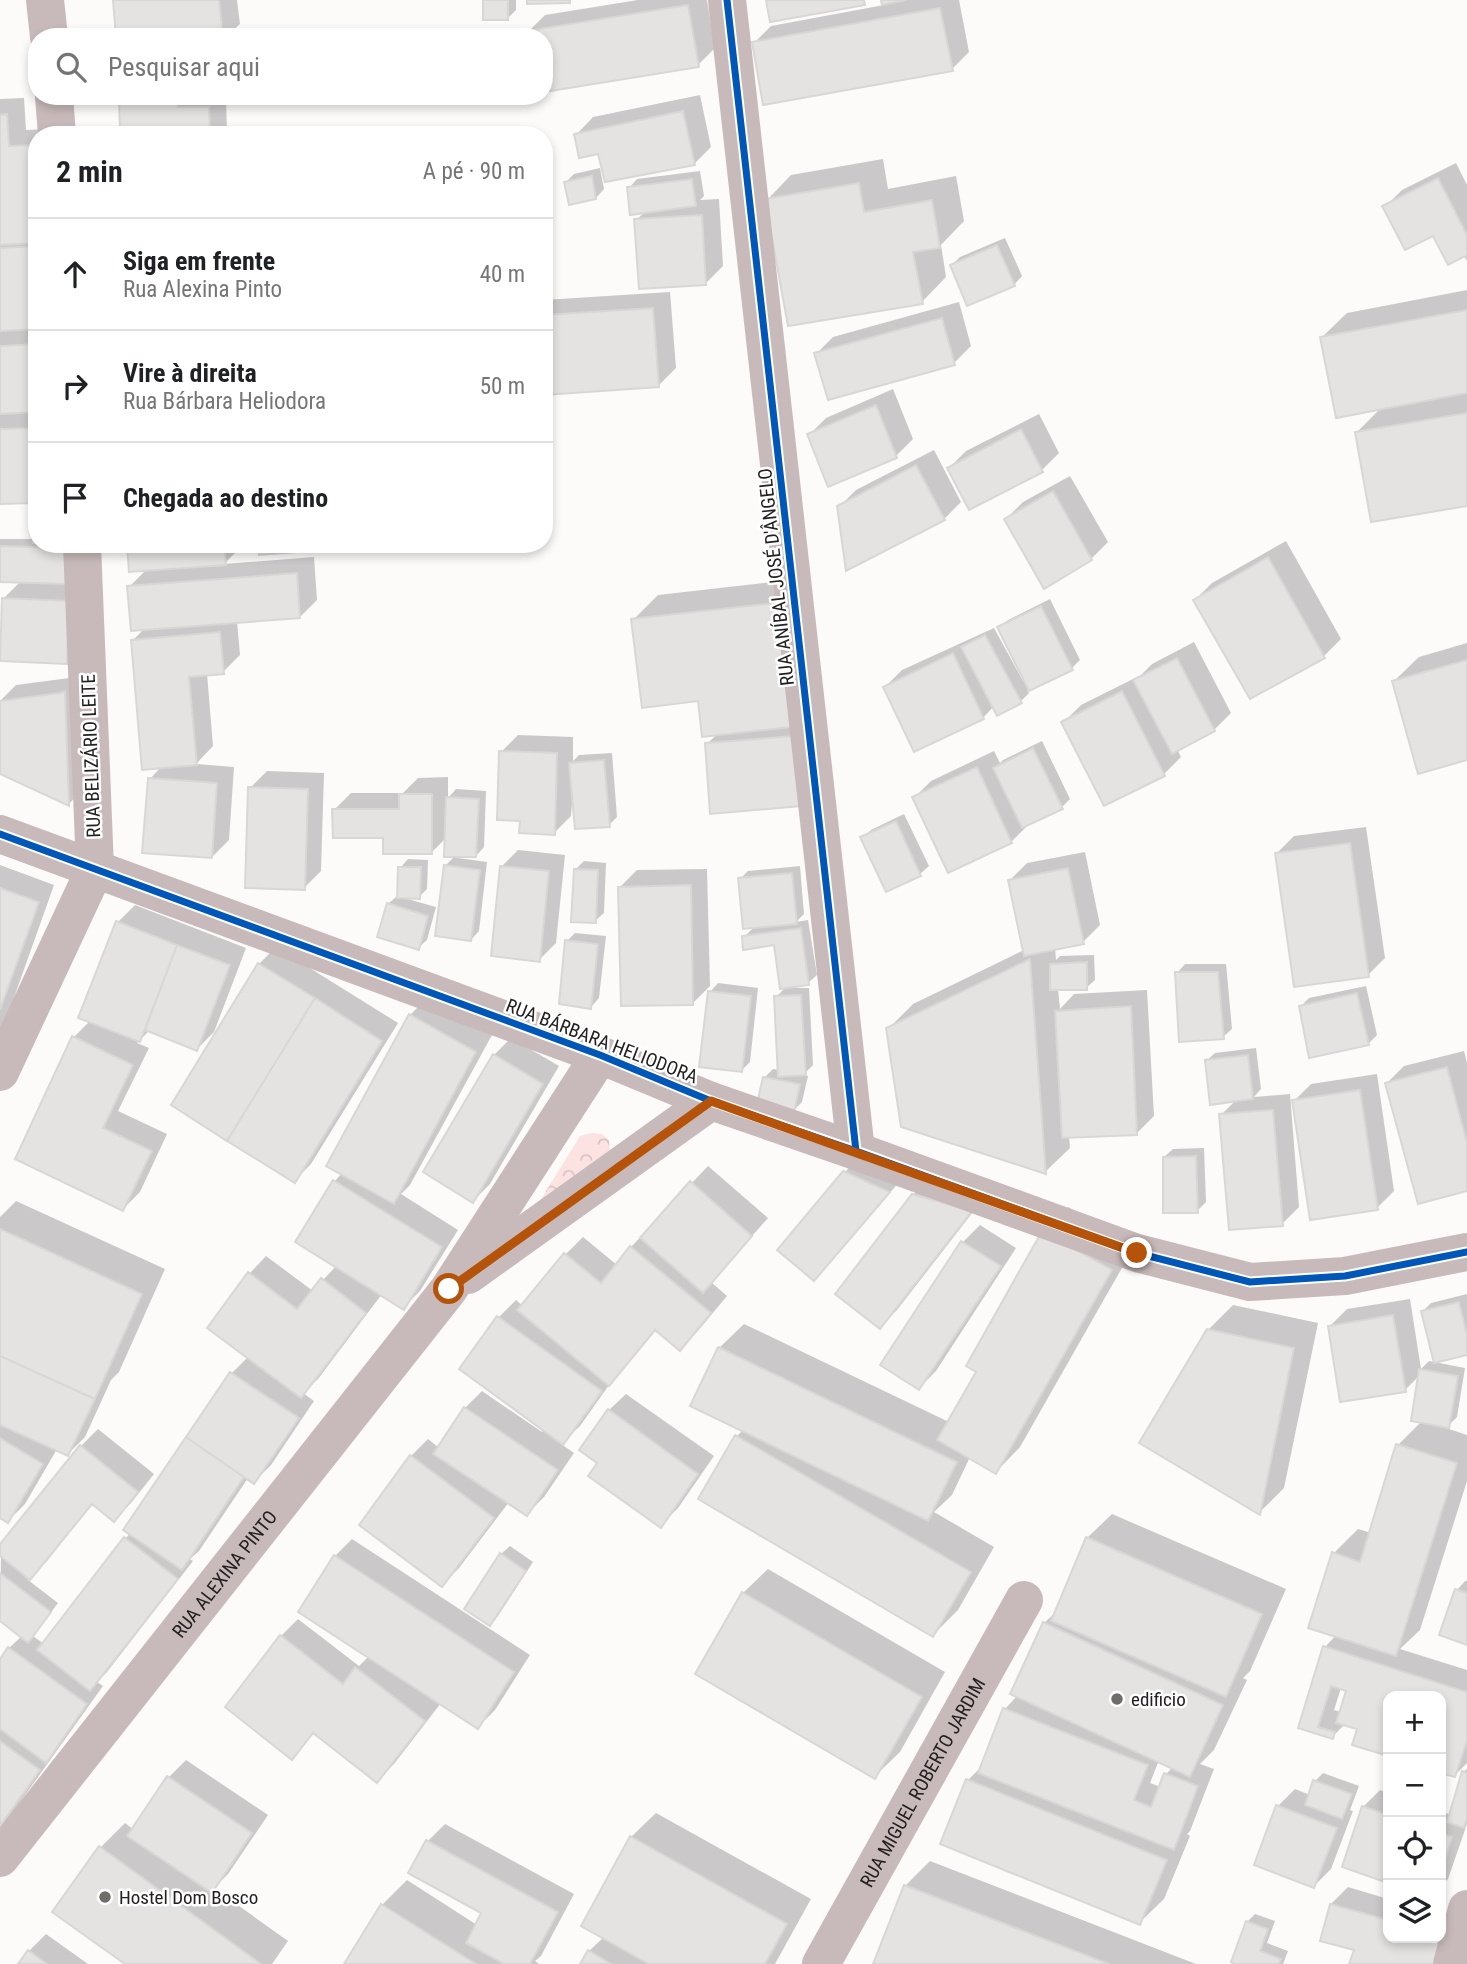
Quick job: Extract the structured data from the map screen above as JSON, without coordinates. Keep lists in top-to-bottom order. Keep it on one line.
{"streets":{"street":["RUA ANÍBAL JOSÉ D'ÂNGELO","RUA BELIZÁRIO LEITE","RUA BÁRBARA HELIODORA","RUA ALEXINA PINTO","RUA MIGUEL ROBERTO JARDIM"]},"crossings":[["RUA ANÍBAL JOSÉ D'ÂNGELO","RUA BÁRBARA HELIODORA"],["RUA BELIZÁRIO LEITE","RUA BÁRBARA HELIODORA"],["RUA BÁRBARA HELIODORA","RUA ALEXINA PINTO"]],"places":["edificio","Hostel Dom Bosco"],"page":{"search":"Pesquisar aqui","heading":["2 min","A pé · 90 m"],"list":[["Siga em frente","Rua Alexina Pinto","40 m"],["Vire à direita","Rua Bárbara Heliodora","50 m"],"Chegada ao destino"],"map_buttons":["+","−"]}}
